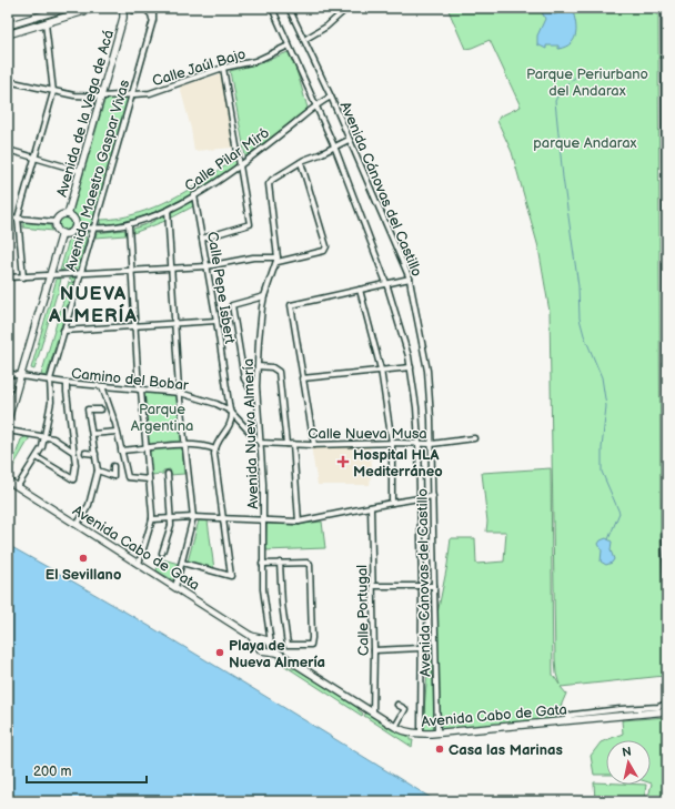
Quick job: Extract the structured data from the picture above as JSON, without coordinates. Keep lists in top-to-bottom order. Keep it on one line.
{"streets":{"main road":["Avenida de la Vega de Acá","Avenida Cabo de Gata"],"street":["Calle Jaúl Bajo","Calle Pilar Miró","Avenida Maestro Gaspar Vivas","Avenida Cánovas del Castillo","Calle Pepe Isbert","Camino del Bobar","Calle Nueva Musa","Avenida Nueva Almería","Calle Portugal"]},"crossings":[["Calle Jaúl Bajo","Avenida de la Vega de Acá"],["Calle Jaúl Bajo","Avenida Maestro Gaspar Vivas"],["Calle Jaúl Bajo","Avenida Cánovas del Castillo"],["Avenida de la Vega de Acá","Calle Pilar Miró"],["Calle Pilar Miró","Avenida Maestro Gaspar Vivas"],["Calle Pilar Miró","Avenida Cánovas del Castillo"],["Calle Pilar Miró","Calle Pepe Isbert"],["Avenida Maestro Gaspar Vivas","Camino del Bobar"],["Avenida Maestro Gaspar Vivas","Avenida Cabo de Gata"],["Avenida Cánovas del Castillo","Calle Nueva Musa"],["Avenida Cánovas del Castillo","Avenida Nueva Almería"],["Avenida Cánovas del Castillo","Avenida Cabo de Gata"],["Calle Pepe Isbert","Camino del Bobar"],["Camino del Bobar","Calle Nueva Musa"],["Camino del Bobar","Avenida Nueva Almería"],["Calle Nueva Musa","Avenida Nueva Almería"],["Avenida Nueva Almería","Avenida Cabo de Gata"],["Avenida Cabo de Gata","Calle Portugal"]],"districts":["NUEVA ALMERÍA"],"parks":["Parque Periurbano del Andarax","parque Andarax","Parque Argentina"],"places":{"health":["Hospital HLA Mediterráneo"],"other":["El Sevillano","Playa de Nueva Almería","Casa las Marinas"]},"scale_bar":"200 m","north":"top"}
